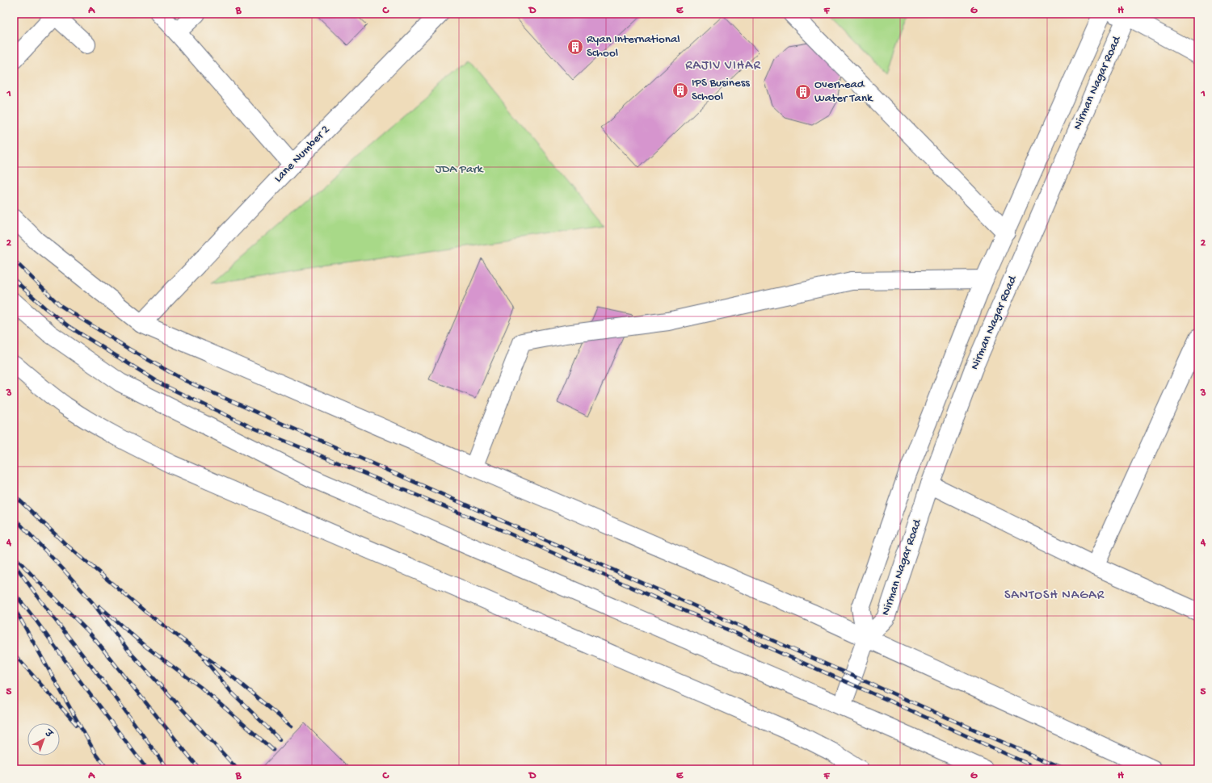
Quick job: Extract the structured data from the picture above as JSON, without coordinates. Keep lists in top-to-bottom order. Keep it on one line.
{"streets":{"street":["Nirman Nagar Road","Lane Number 2"]},"districts":["RAJIV VIHAR","SANTOSH NAGAR"],"parks":["JDA Park"],"places":{"building":["Ryan International School","IPS Business School","Overhead Water Tank"]},"north":"top right","grid":{"columns":["A","B","C","D","E","F","G","H"],"rows":["1","2","3","4","5"]}}
